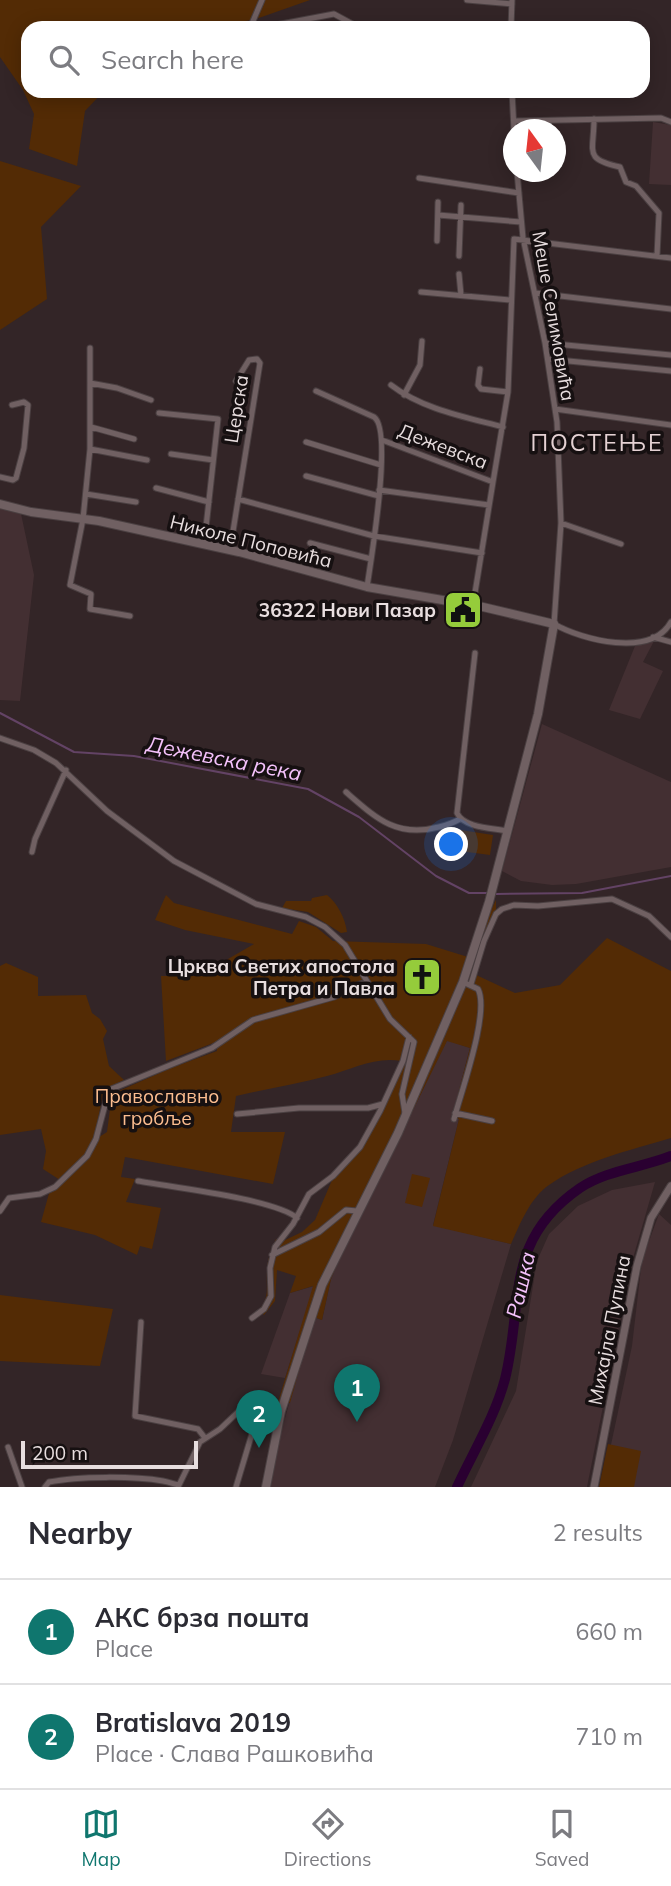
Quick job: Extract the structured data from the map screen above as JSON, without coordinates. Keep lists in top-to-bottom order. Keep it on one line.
{"streets":{"main road":["Меше Селимовића","Николе Поповића"],"street":["Церска","Дежевска","Михајла Пупина"]},"crossings":[["Меше Селимовића","Дежевска"],["Меше Селимовића","Николе Поповића"],["Церска","Николе Поповића"],["Дежевска","Николе Поповића"]],"districts":["ПОСТЕЊЕ"],"water":["Дежевска река","Рашка"],"parks":["Православно гробље"],"places":{"public building":["36322 Нови Пазар"],"church":["Црква Светих апостола Петра и Павла"]},"scale_bar":"200 m","north":"top","page":{"search":"Search here","pins":["1","2"],"scale":"200 m","heading":["Nearby","2 results"],"list":[{"mark":"1","name":"АКС брза пошта","note":"Place","value":"660 m"},{"mark":"2","name":"Bratislava 2019","note":"Place · Слава Рашковића","value":"710 m"}],"nav":["Map","Directions","Saved"]}}
